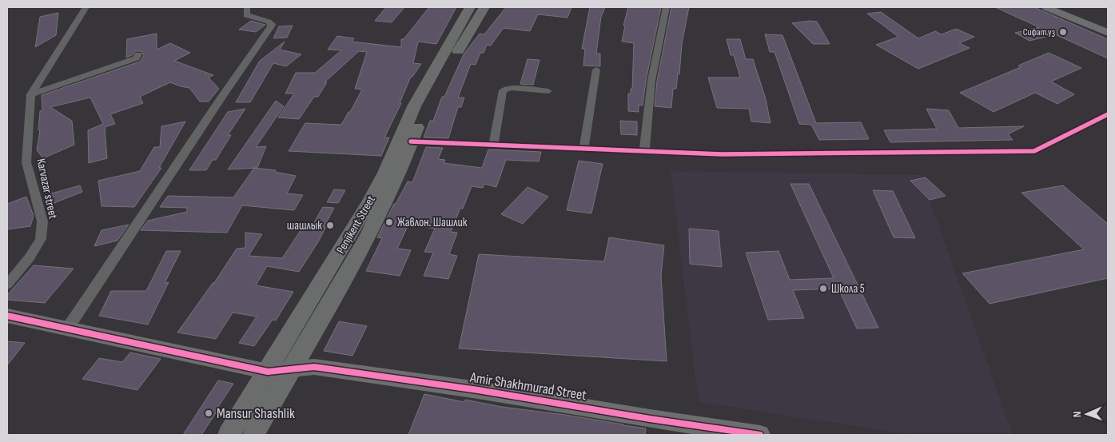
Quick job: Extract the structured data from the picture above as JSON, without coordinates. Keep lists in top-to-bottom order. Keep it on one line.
{"streets":{"main road":["Penjikent Street"],"street":["Karvazar street","Amir Shakhmurad Street"]},"crossings":[["Penjikent Street","Amir Shakhmurad Street"]],"places":["Сифат.уз","Жавлон. Шашлик","шашлык","Школа 5","Mansur Shashlik"],"north":"left"}
